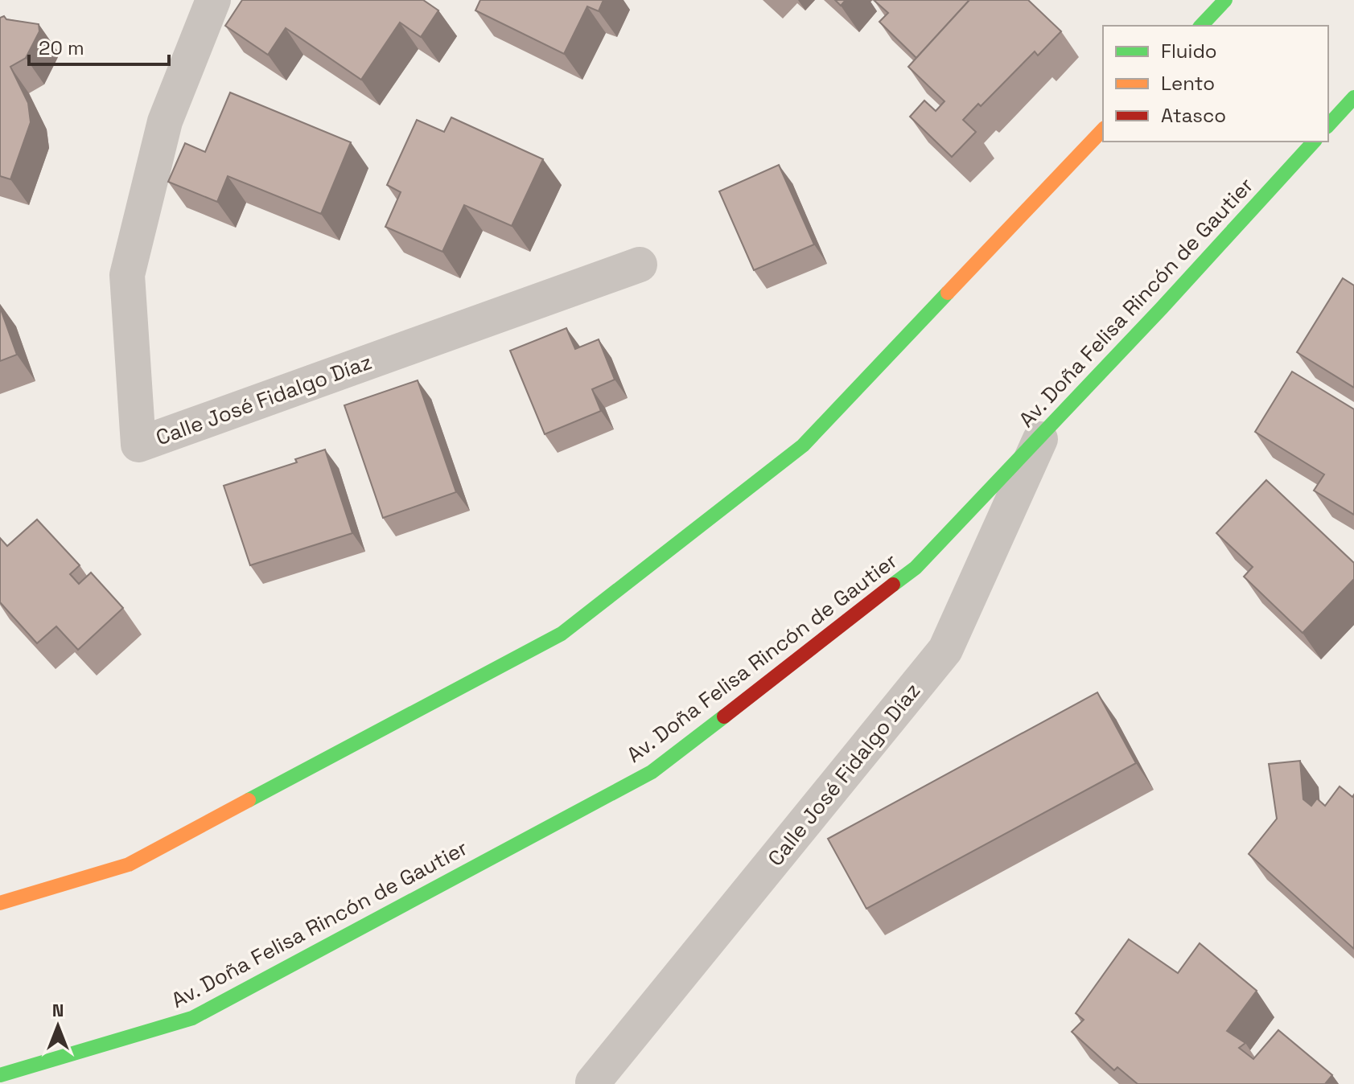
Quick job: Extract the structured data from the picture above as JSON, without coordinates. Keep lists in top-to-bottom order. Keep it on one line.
{"streets":{"main road":["Av. Doña Felisa Rincón de Gautier"],"street":["Calle José Fidalgo Díaz"]},"crossings":[["Av. Doña Felisa Rincón de Gautier","Calle José Fidalgo Díaz"]],"legend":["Fluido","Lento","Atasco"],"scale_bar":"20 m","north":"top"}
